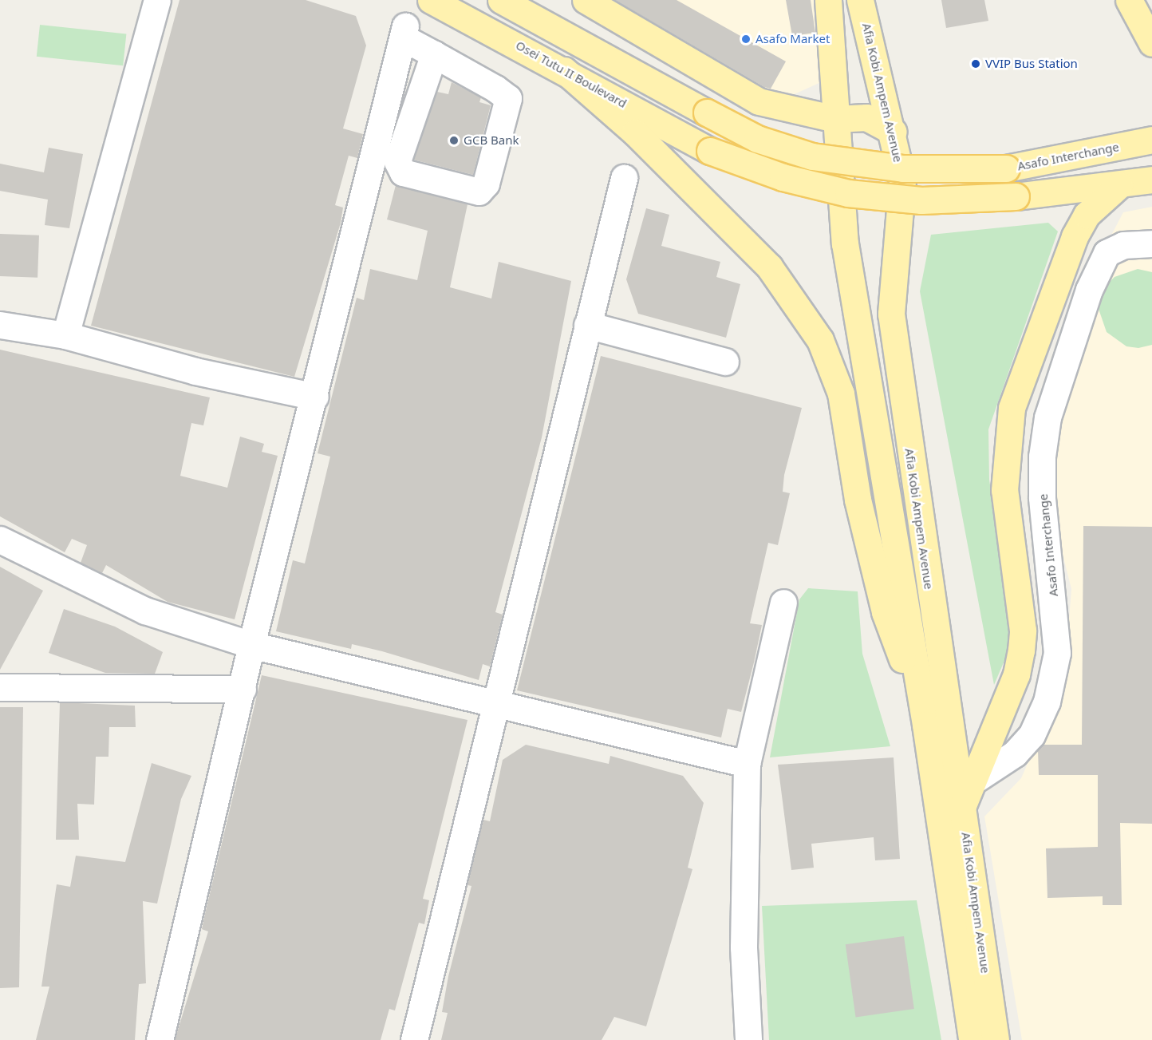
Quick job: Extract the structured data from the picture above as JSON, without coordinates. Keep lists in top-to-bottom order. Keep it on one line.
{"streets":{"main road":["Osei Tutu II Boulevard","Afia Kobi Ampem Avenue","Asafo Interchange"]},"places":["Asafo Market","VVIP Bus Station","GCB Bank"]}
